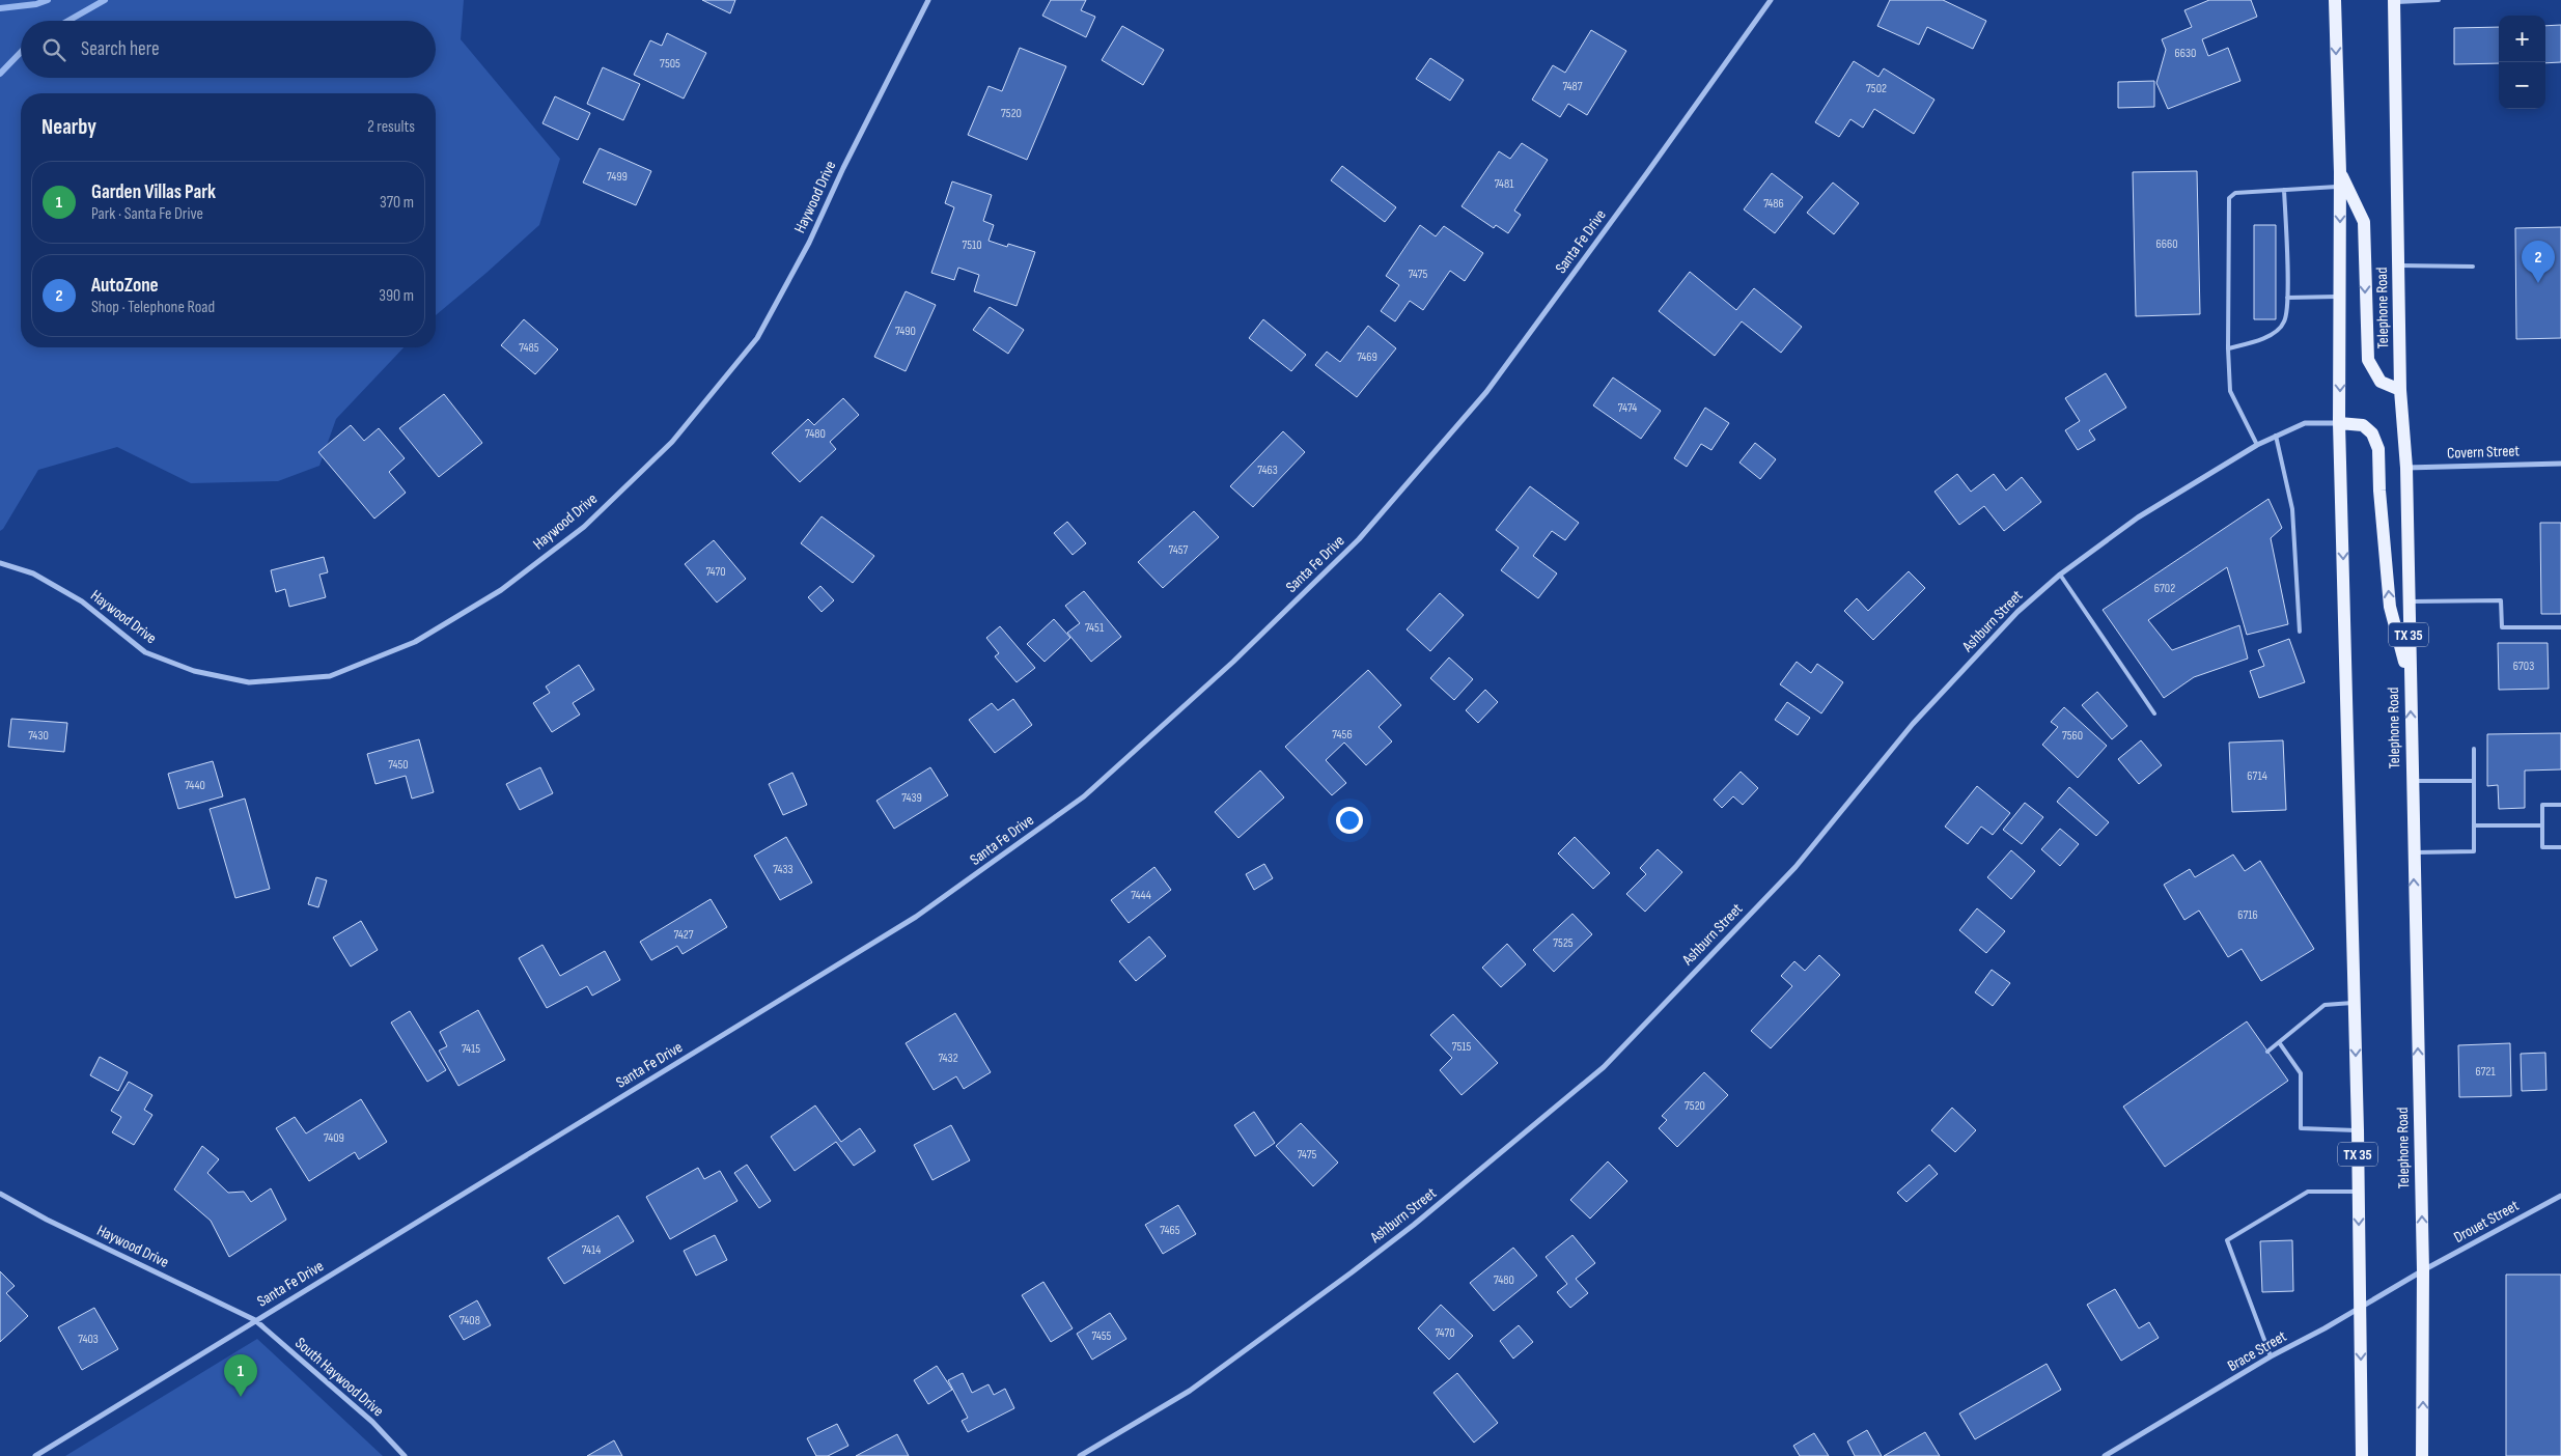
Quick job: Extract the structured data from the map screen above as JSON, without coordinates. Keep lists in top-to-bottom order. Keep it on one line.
{"streets":{"main road":["Telephone Road","TX 35"],"street":["Haywood Drive","Santa Fe Drive","Covern Street","Ashburn Street","Drouet Street","Brace Street","South Haywood Drive"]},"crossings":[["Haywood Drive","Santa Fe Drive"],["Haywood Drive","South Haywood Drive"],["Santa Fe Drive","South Haywood Drive"],["Telephone Road","Covern Street"],["Telephone Road","Drouet Street"],["Telephone Road","Brace Street"],["Ashburn Street","TX 35"],["TX 35","Brace Street"],["Drouet Street","Brace Street"]],"house_numbers":["6630","7505","7487","7502","7520","7499","7481","7486","6660","7510","7475","7490","7485","7469","7474","7480","7463","7457","7470","6702","7451","6703","7456","7430","7560","7450","6714","7440","7439","7433","7444","6716","7427","7525","7515","7415","7432","6721","7520","7409","7475","7465","7414","7480","7408","7470","7455","7403"],"page":{"map_buttons":["+","−"],"search":"Search here","heading":["Nearby","2 results"],"list":[{"mark":"1","name":"Garden Villas Park","note":"Park · Santa Fe Drive","value":"370 m"},{"mark":"2","name":"AutoZone","note":"Shop · Telephone Road","value":"390 m"}],"pins":["2","1"]}}
